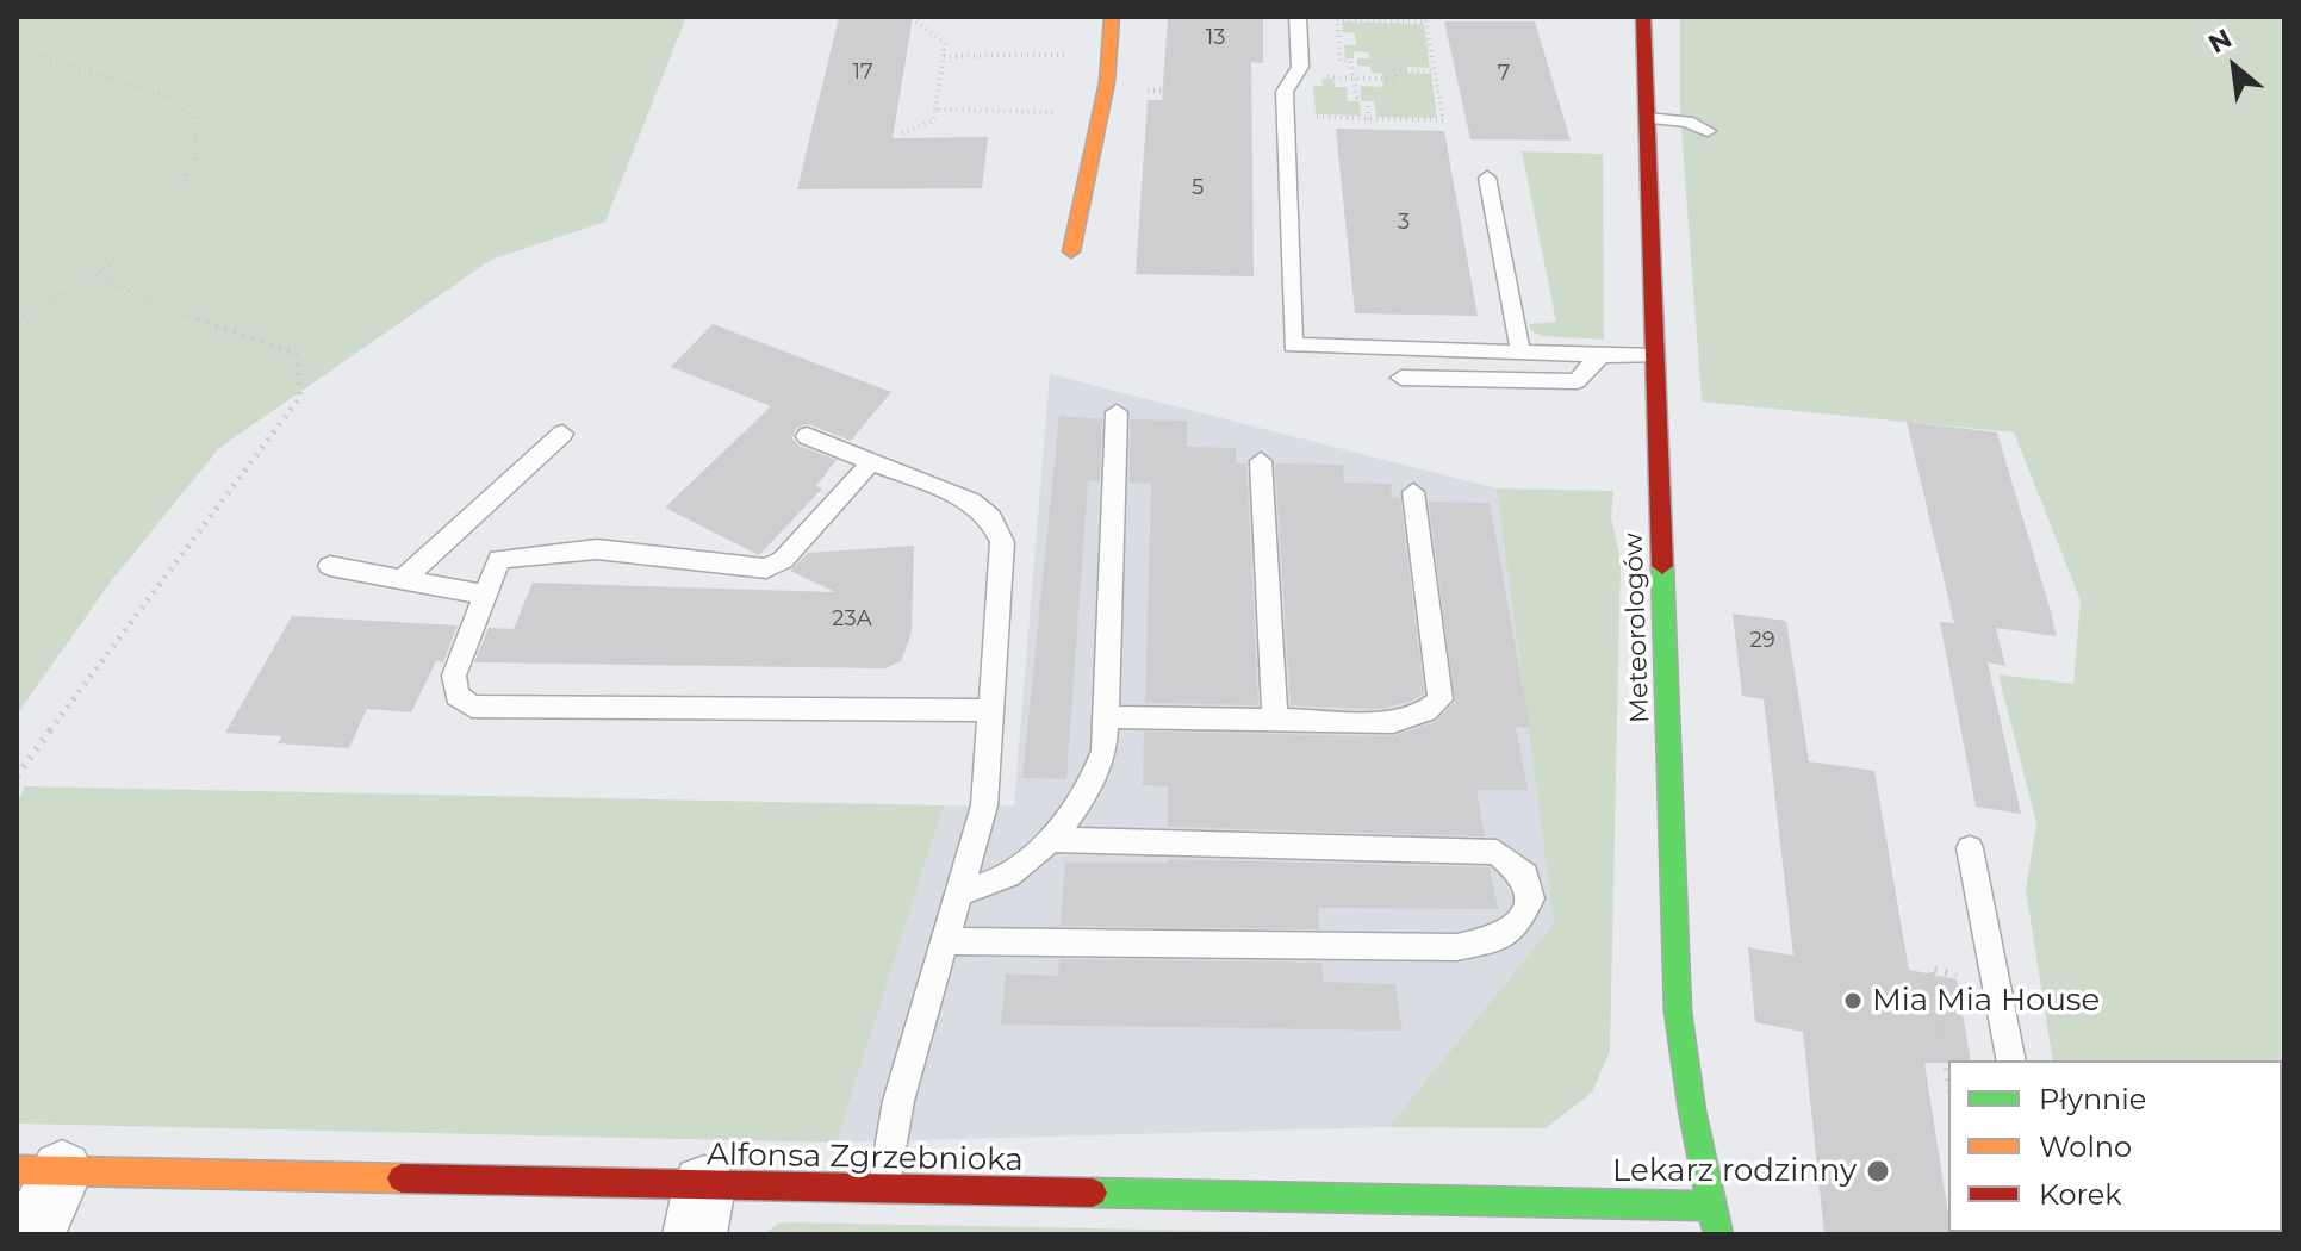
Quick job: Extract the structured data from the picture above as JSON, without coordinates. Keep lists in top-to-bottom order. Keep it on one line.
{"streets":{"street":["Meteorologów","Alfonsa Zgrzebnioka"]},"crossings":[["Meteorologów","Alfonsa Zgrzebnioka"]],"places":["Mia Mia House","Lekarz rodzinny"],"house_numbers":["13","17","7","5","3","23A","29"],"legend":["Płynnie","Wolno","Korek"],"north":"top left"}
